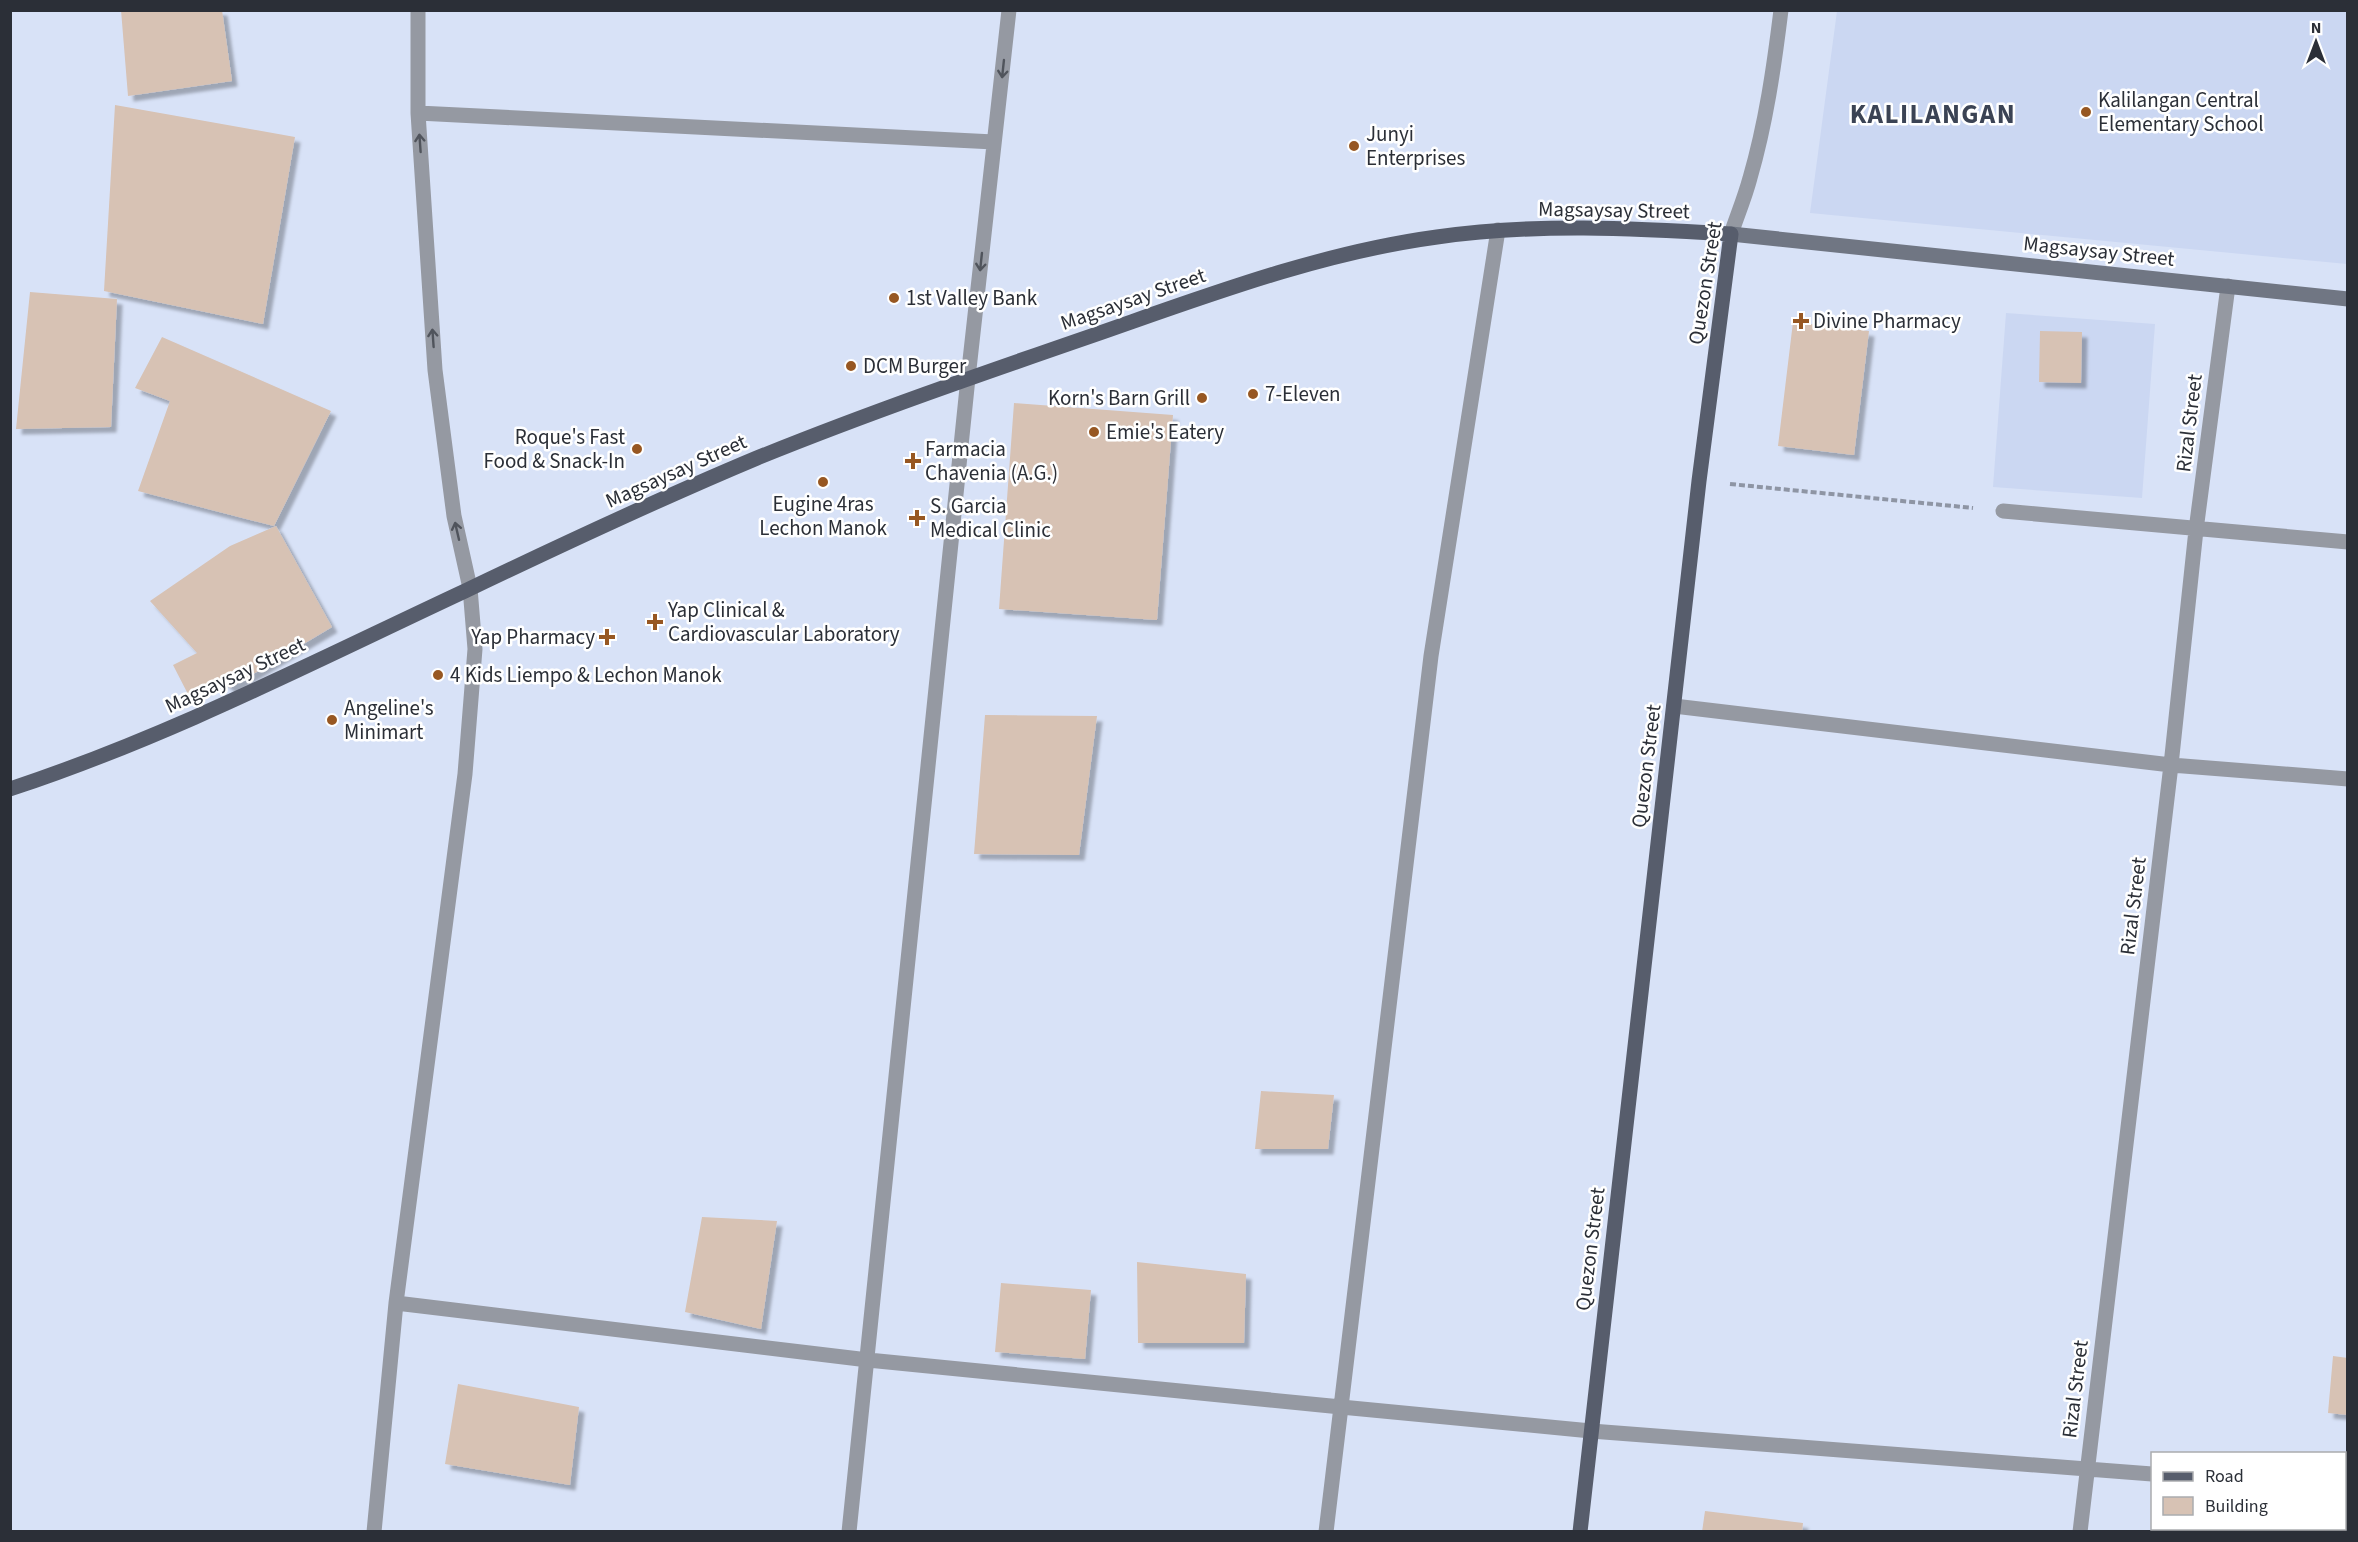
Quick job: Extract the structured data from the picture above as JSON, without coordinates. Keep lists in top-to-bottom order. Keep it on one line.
{"streets":{"main road":["Magsaysay Street","Quezon Street"],"street":["Rizal Street"]},"crossings":[["Magsaysay Street","Quezon Street"],["Magsaysay Street","Rizal Street"]],"districts":["KALILANGAN"],"places":{"other":["Kalilangan Central Elementary School","Junyi Enterprises","1st Valley Bank","DCM Burger","7-Eleven","Korn's Barn Grill","Emie's Eatery","Roque's Fast Food & Snack-In","Eugine 4ras Lechon Manok","4 Kids Liempo & Lechon Manok","Angeline's Minimart"],"health":["Divine Pharmacy","Farmacia Chavenia (A.G.)","S. Garcia Medical Clinic","Yap Clinical & Cardiovascular Laboratory","Yap Pharmacy"]},"legend":["Road","Building"],"north":"top"}
